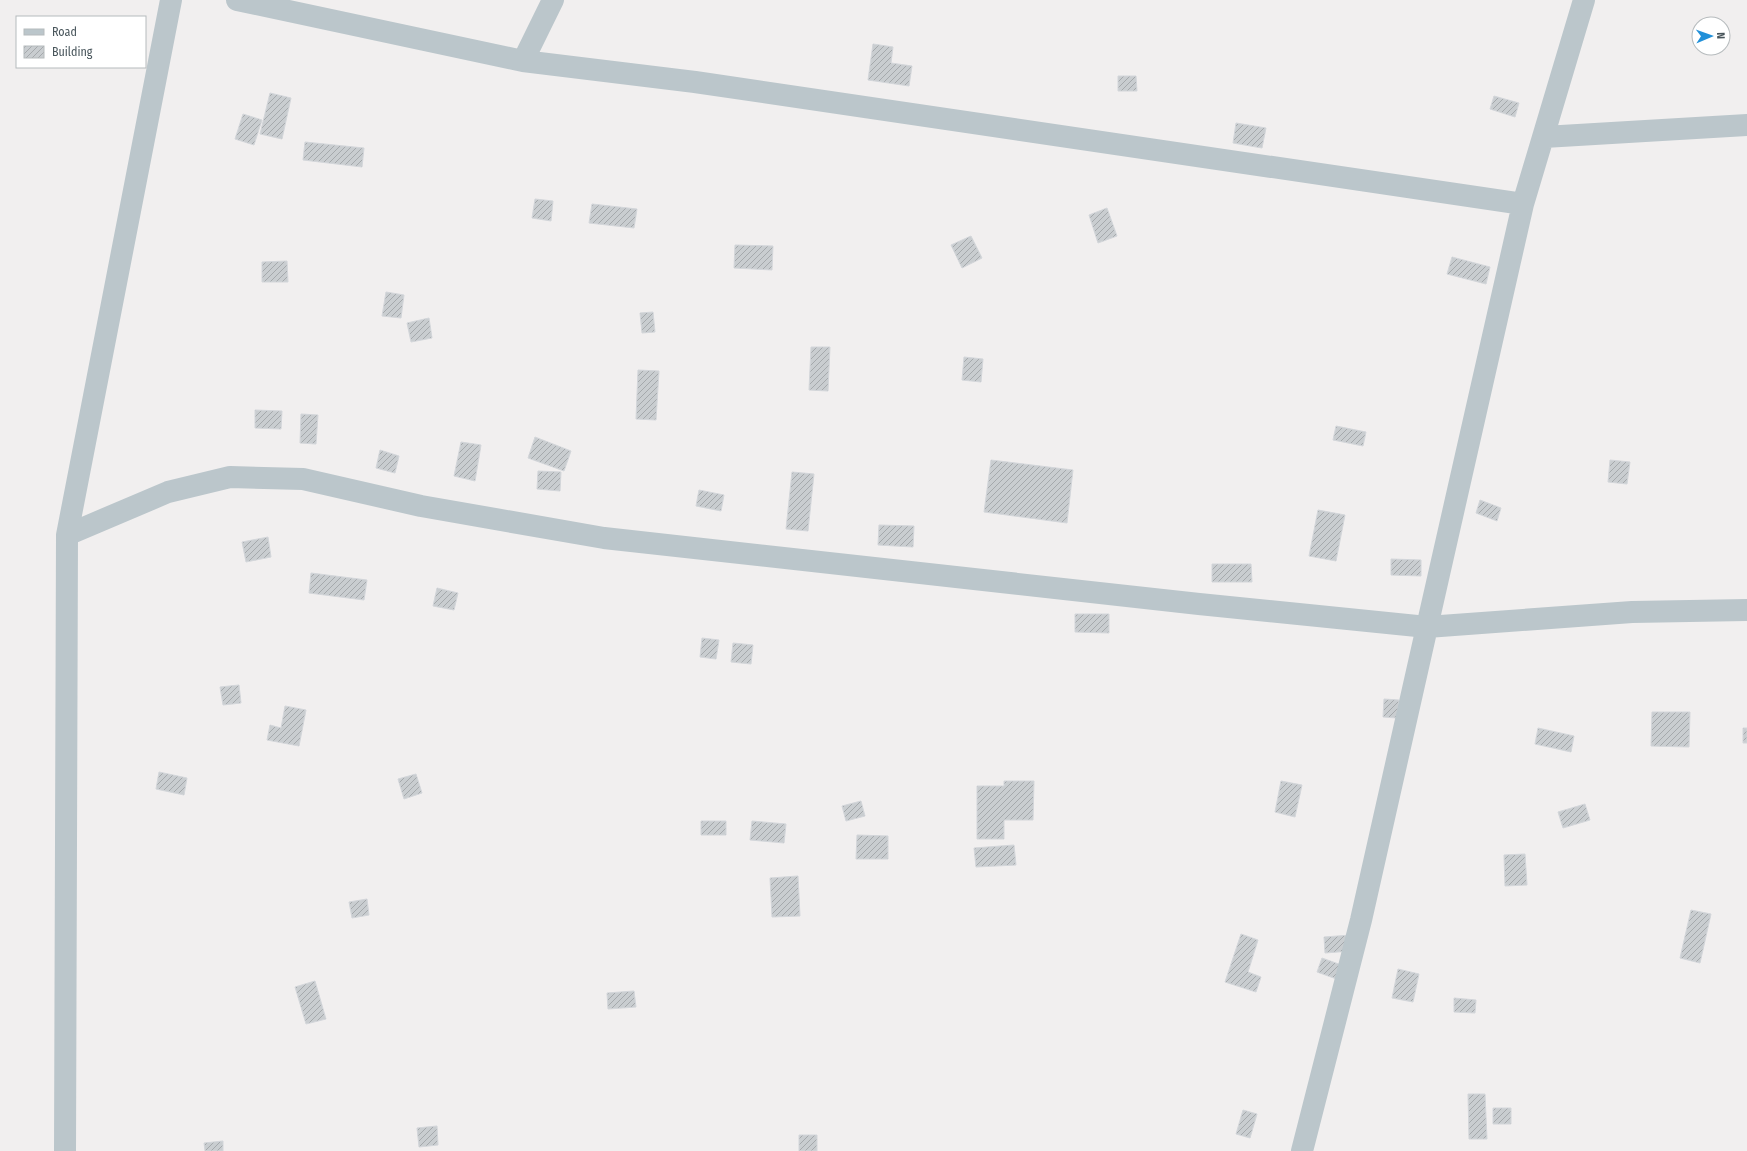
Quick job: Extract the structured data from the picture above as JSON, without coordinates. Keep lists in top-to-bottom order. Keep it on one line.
{"legend":["Road","Building"],"north":"right"}
